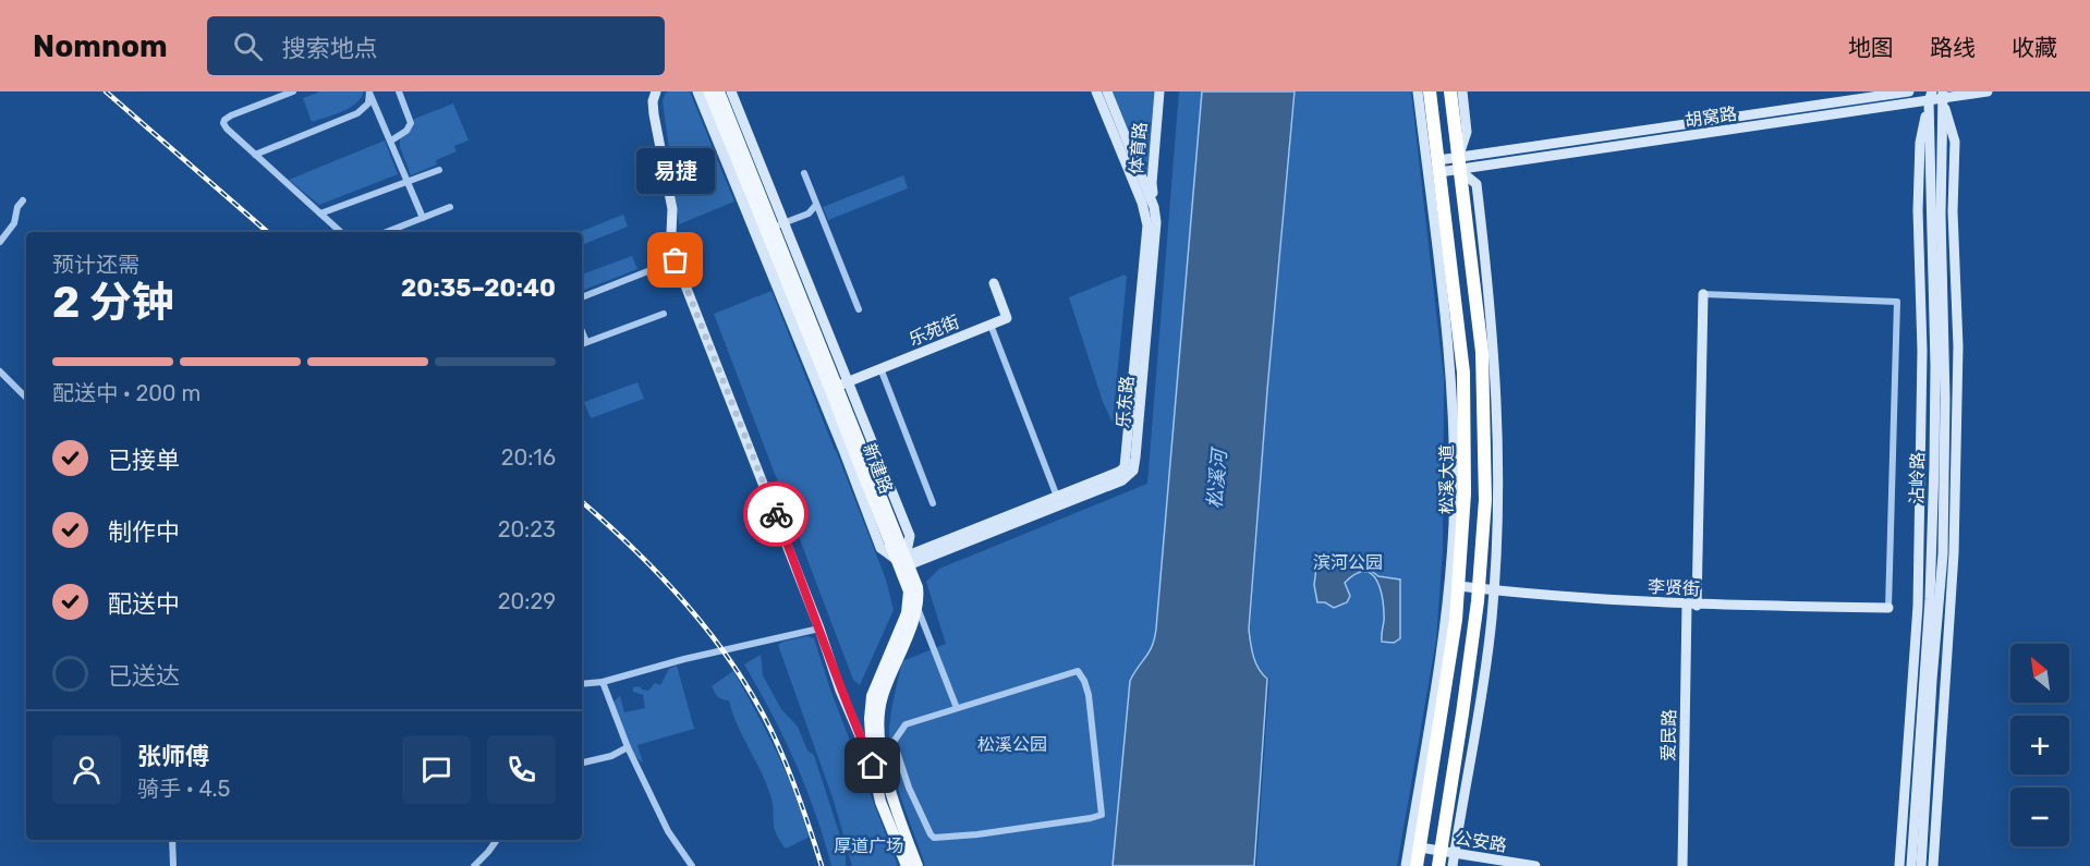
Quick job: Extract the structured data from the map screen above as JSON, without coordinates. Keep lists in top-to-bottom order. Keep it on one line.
{"streets":{"highway":["松溪大道"],"main road":["胡窝路","体育路","乐苑街","乐东路","新建路","沾岭路","李贤街","爱民路","公安路"]},"crossings":[["胡窝路","沾岭路"],["胡窝路","松溪大道"],["体育路","乐东路"],["乐苑街","新建路"],["乐东路","新建路"],["松溪大道","李贤街"],["松溪大道","公安路"],["李贤街","爱民路"]],"water":["松溪河"],"parks":["滨河公园","松溪公园","厚道广场"],"places":["易捷"],"north":"top left","page":{"header":"Nomnom","search":"搜索地点","nav":["地图","路线","收藏"],"bubble":"易捷","heading":["2 分钟","预计还需","20:35–20:40"],"panel":["张师傅","骑手 · 4.5"],"bar":"配送中 · 200 m","list":[["已接单","20:16"],["制作中","20:23"],["配送中","20:29"],"已送达"],"map_buttons":["+","−"]}}
